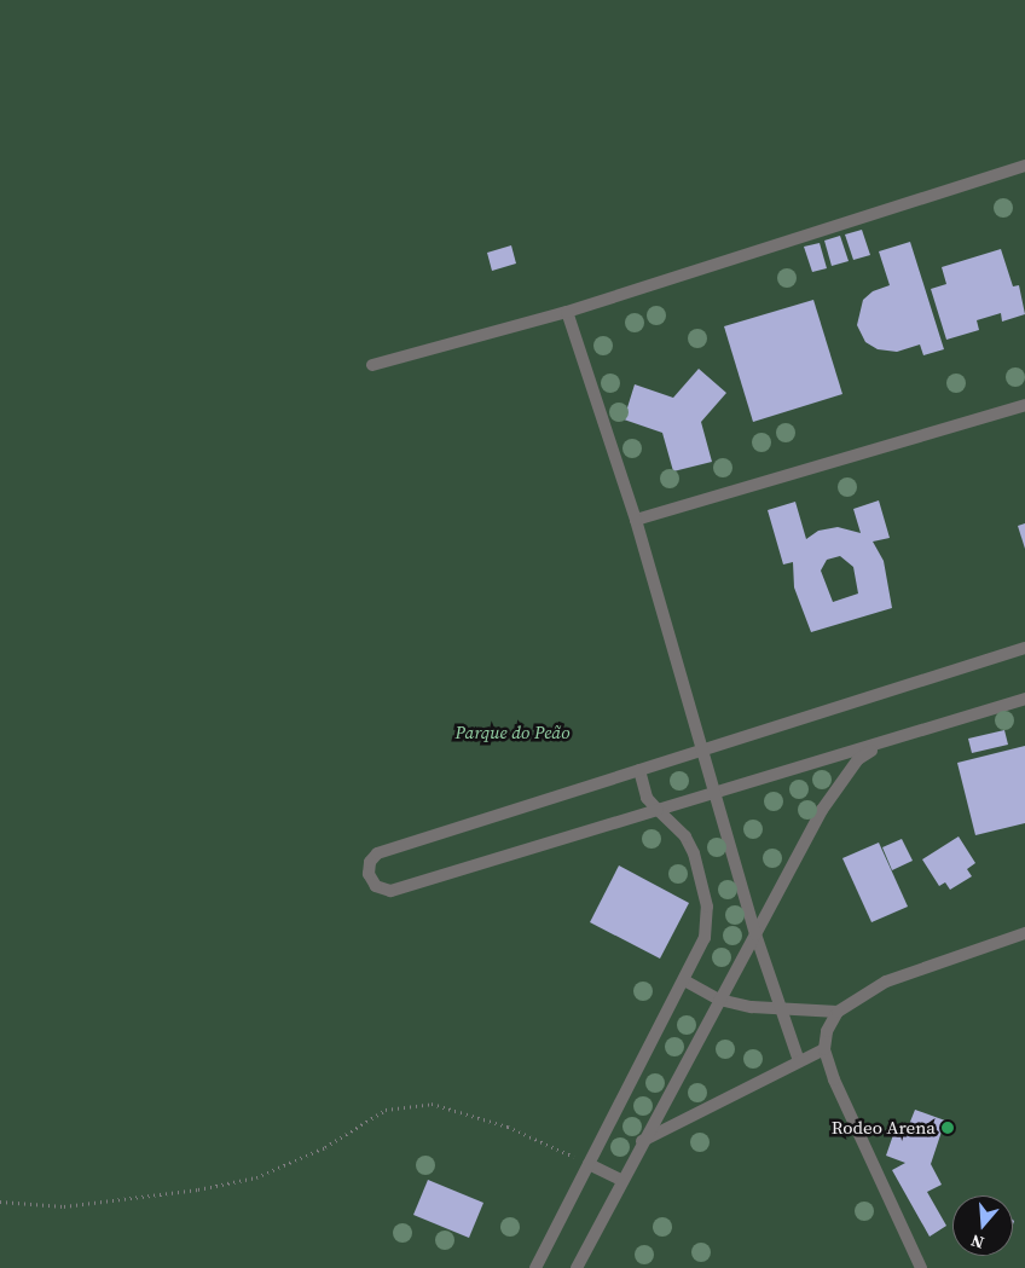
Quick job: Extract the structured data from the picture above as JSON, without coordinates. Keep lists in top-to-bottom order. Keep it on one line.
{"parks":["Parque do Peão"],"places":["Rodeo Arena"],"north":"bottom"}
